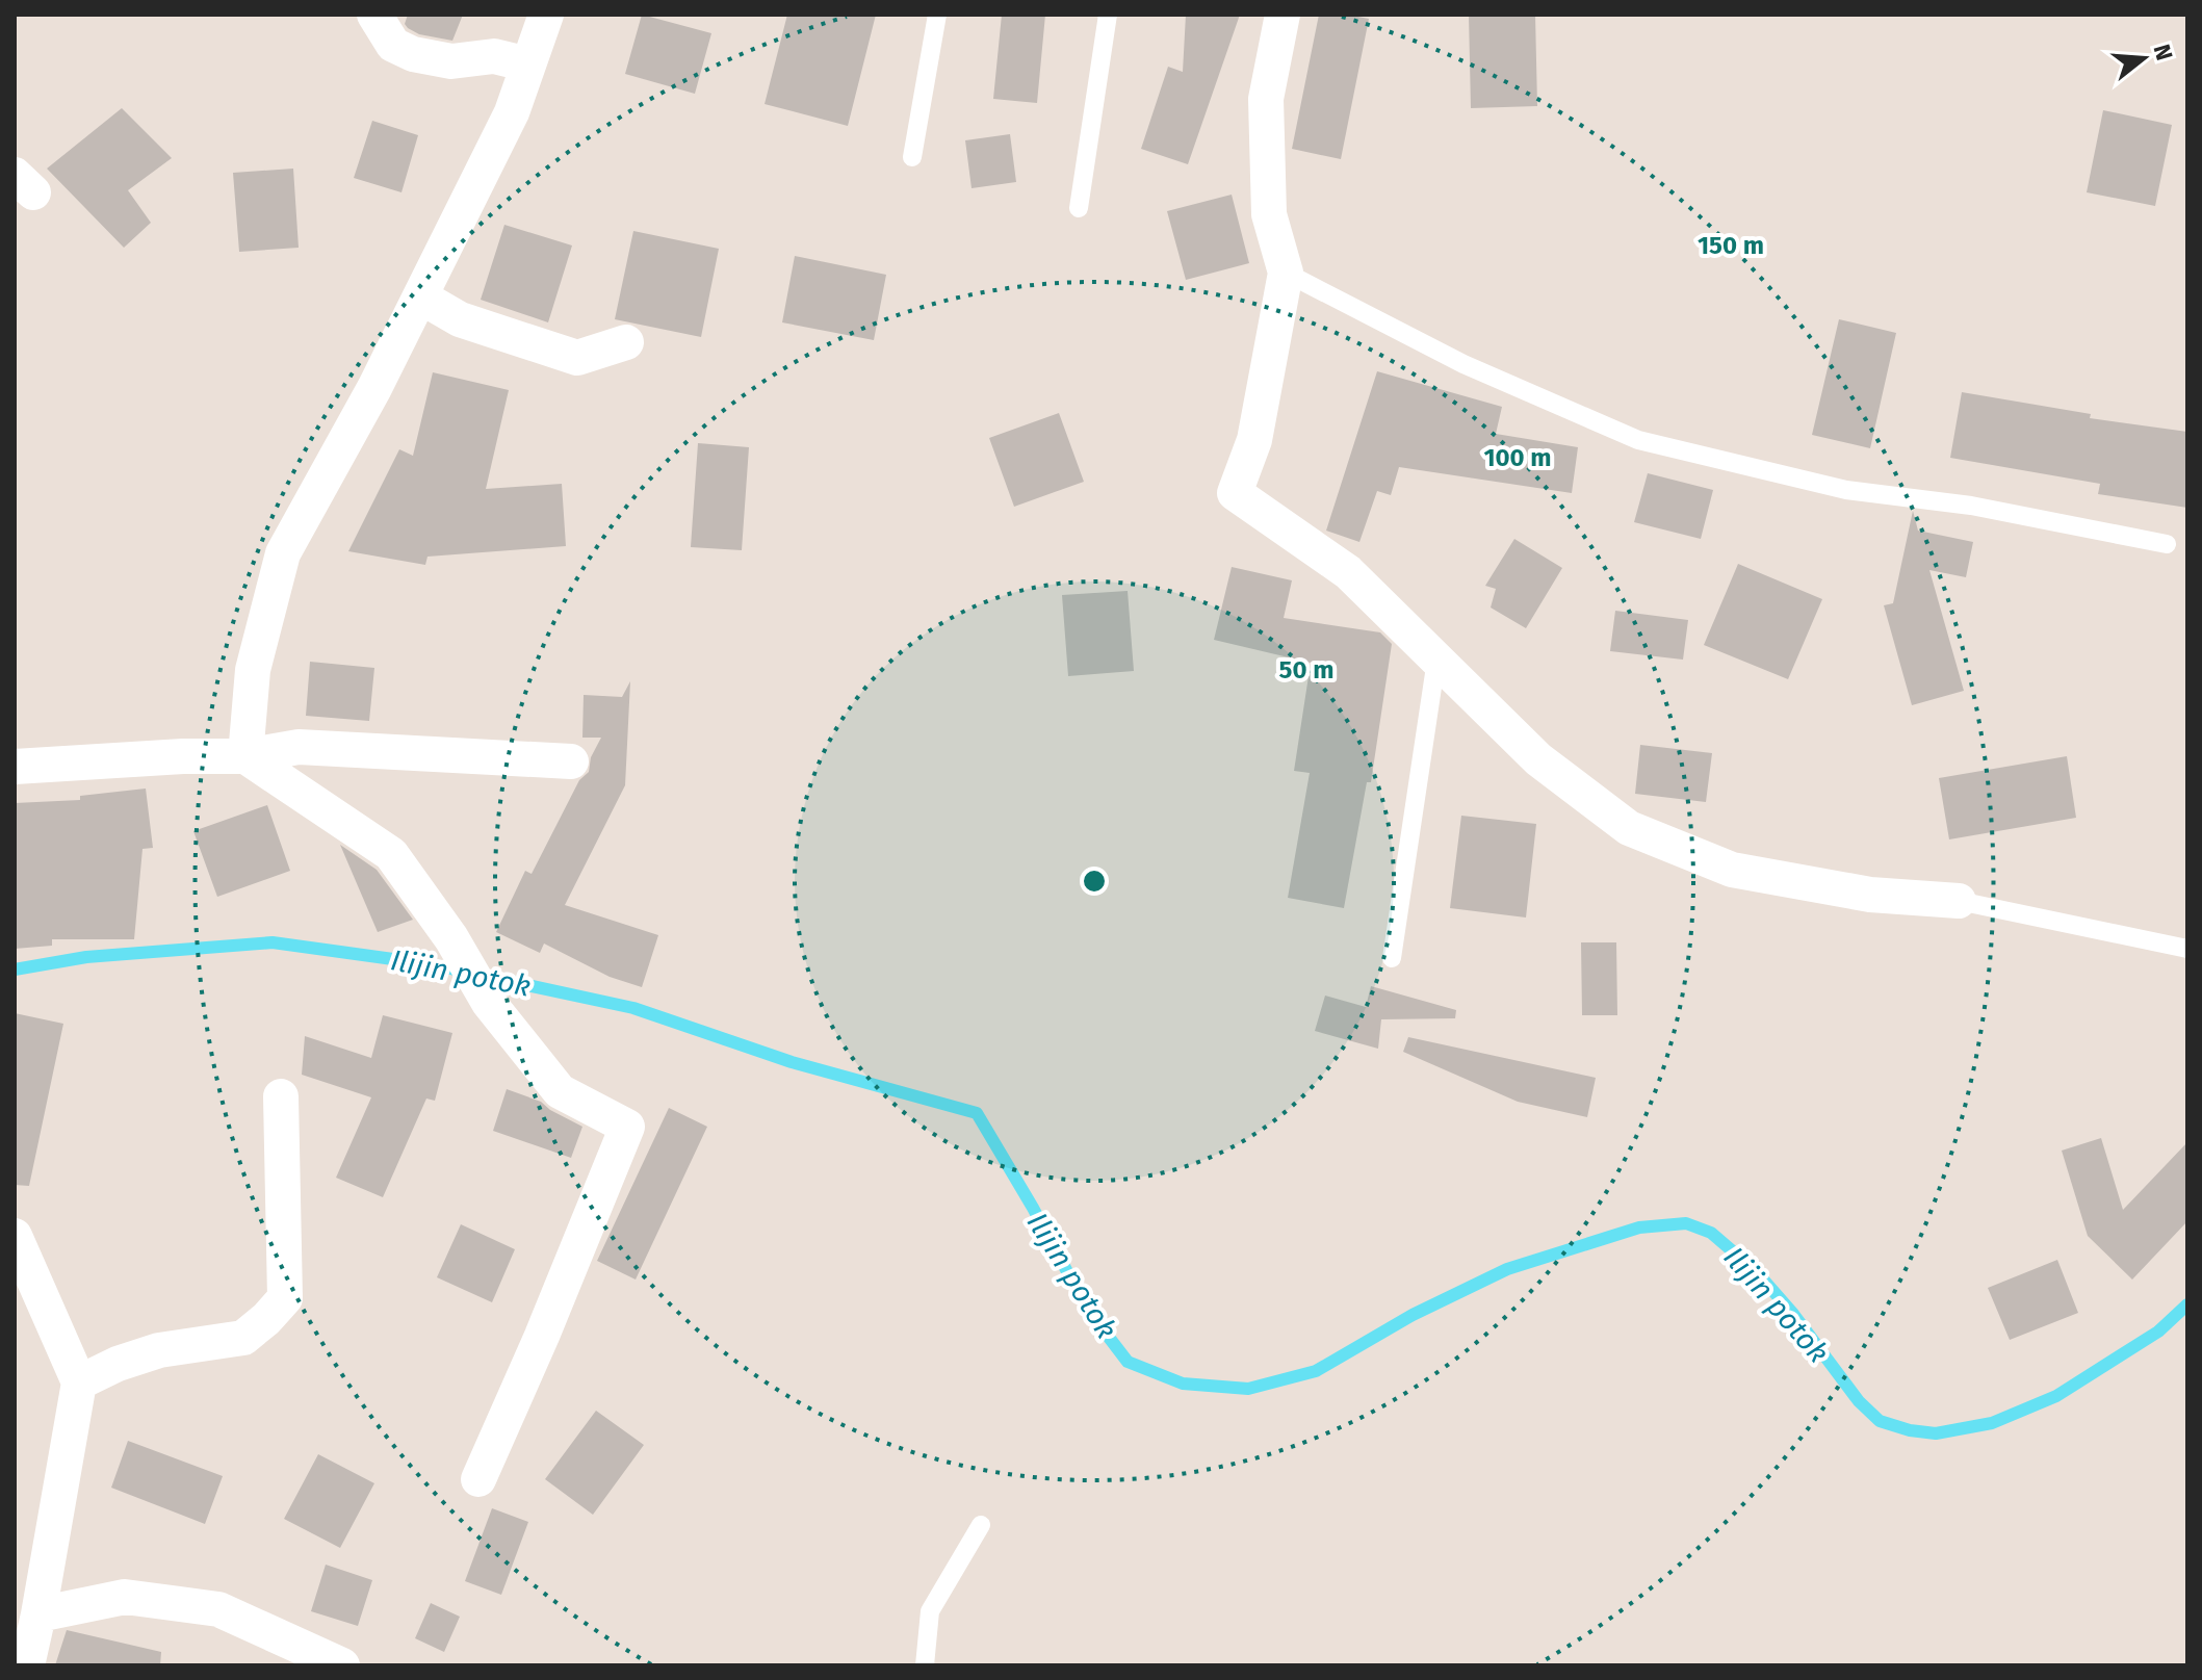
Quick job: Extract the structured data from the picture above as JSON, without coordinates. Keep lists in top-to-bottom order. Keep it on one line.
{"water":["Ilijin potok"],"north":"right","rings":["150 m","100 m","50 m"]}
